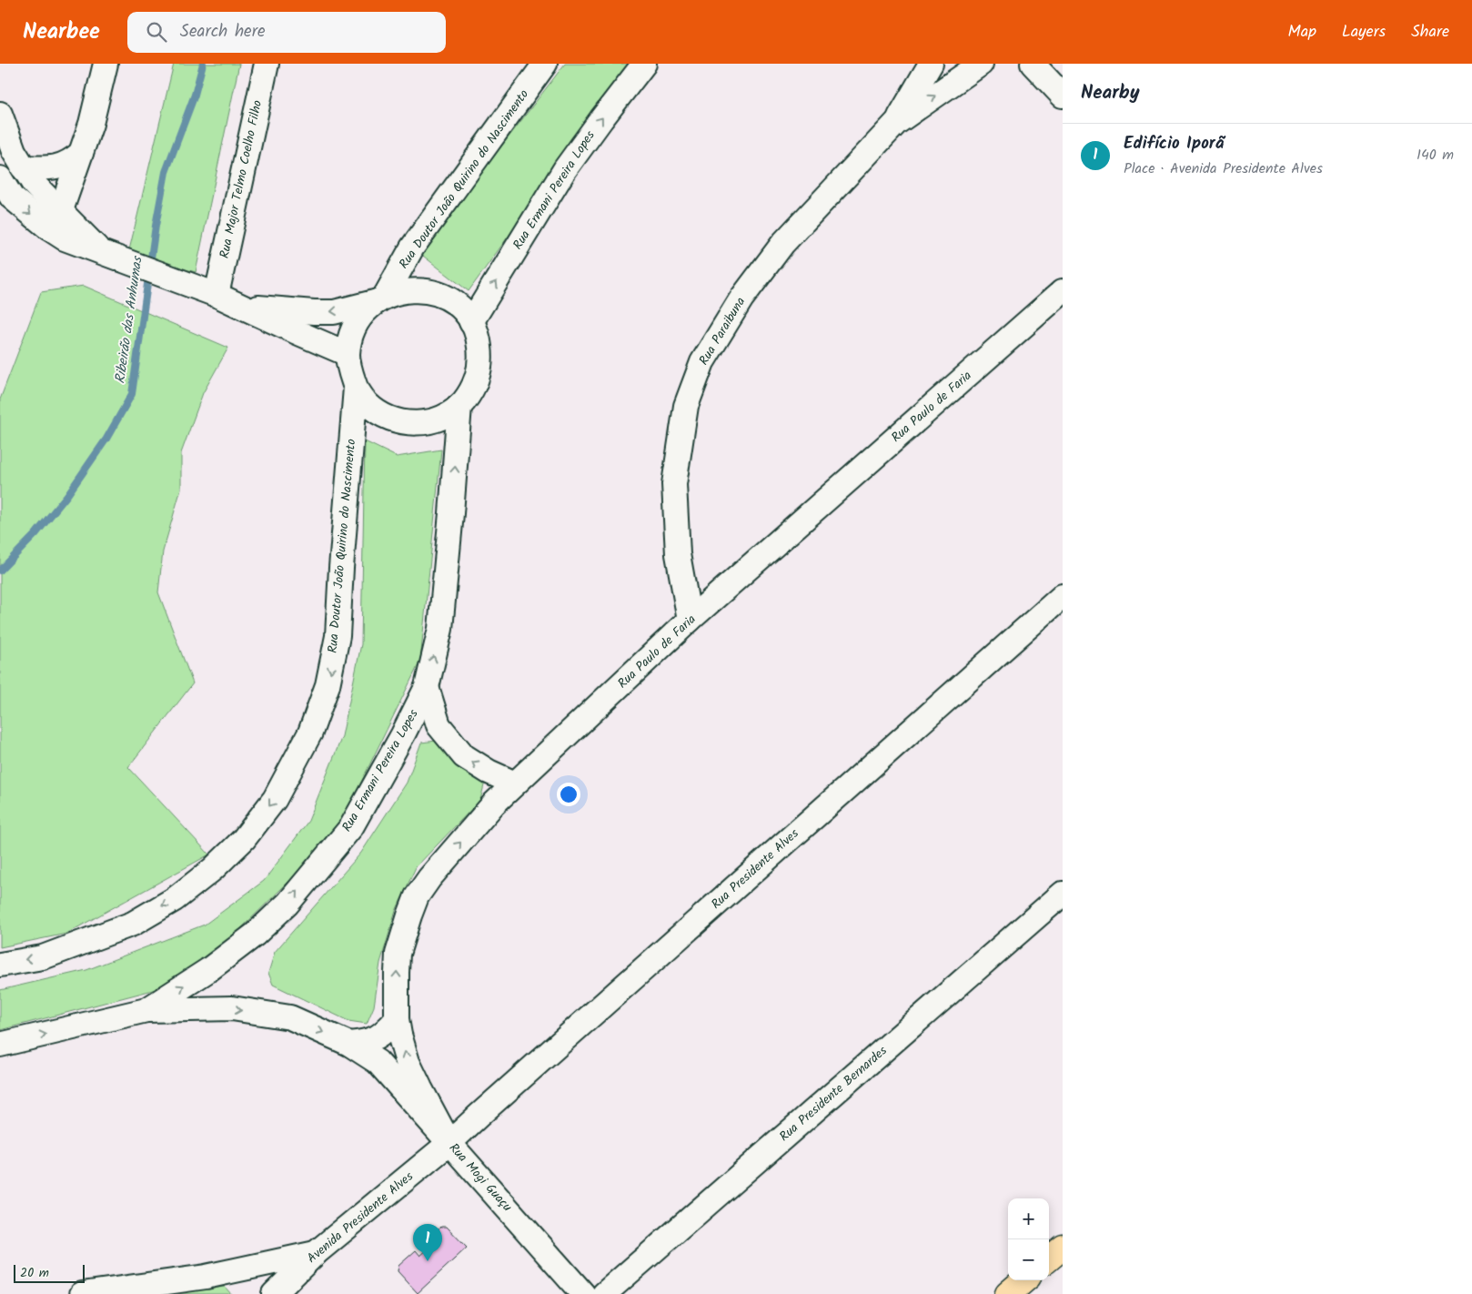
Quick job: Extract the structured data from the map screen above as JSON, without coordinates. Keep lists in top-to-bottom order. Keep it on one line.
{"streets":{"street":["Rua Major Telmo Coelho Filho","Rua Doutor João Quirino do Nascimento","Rua Ermani Pereira Lopes","Rua Paraibuna","Rua Paulo de Faria","Rua Presidente Alves","Rua Presidente Bernardes","Rua Mogi Guaçu","Avenida Presidente Alves"]},"crossings":[["Rua Doutor João Quirino do Nascimento","Rua Ermani Pereira Lopes"],["Rua Paraibuna","Rua Paulo de Faria"],["Rua Paulo de Faria","Rua Presidente Alves"],["Rua Paulo de Faria","Rua Mogi Guaçu"],["Rua Paulo de Faria","Avenida Presidente Alves"],["Rua Presidente Alves","Rua Mogi Guaçu"],["Rua Presidente Alves","Avenida Presidente Alves"],["Rua Mogi Guaçu","Avenida Presidente Alves"]],"one_way":["Rua Doutor João Quirino do Nascimento","Rua Ermani Pereira Lopes"],"water":["Ribeirão das Anhumas"],"scale_bar":"20 m","page":{"header":"Nearbee","search":"Search here","nav":["Map","Layers","Share"],"heading":"Nearby","list":[{"mark":"1","name":"Edifício Iporã","note":"Place · Avenida Presidente Alves","value":"140 m"}],"map_buttons":["+","−"],"pins":"1","scale":"20 m"}}
